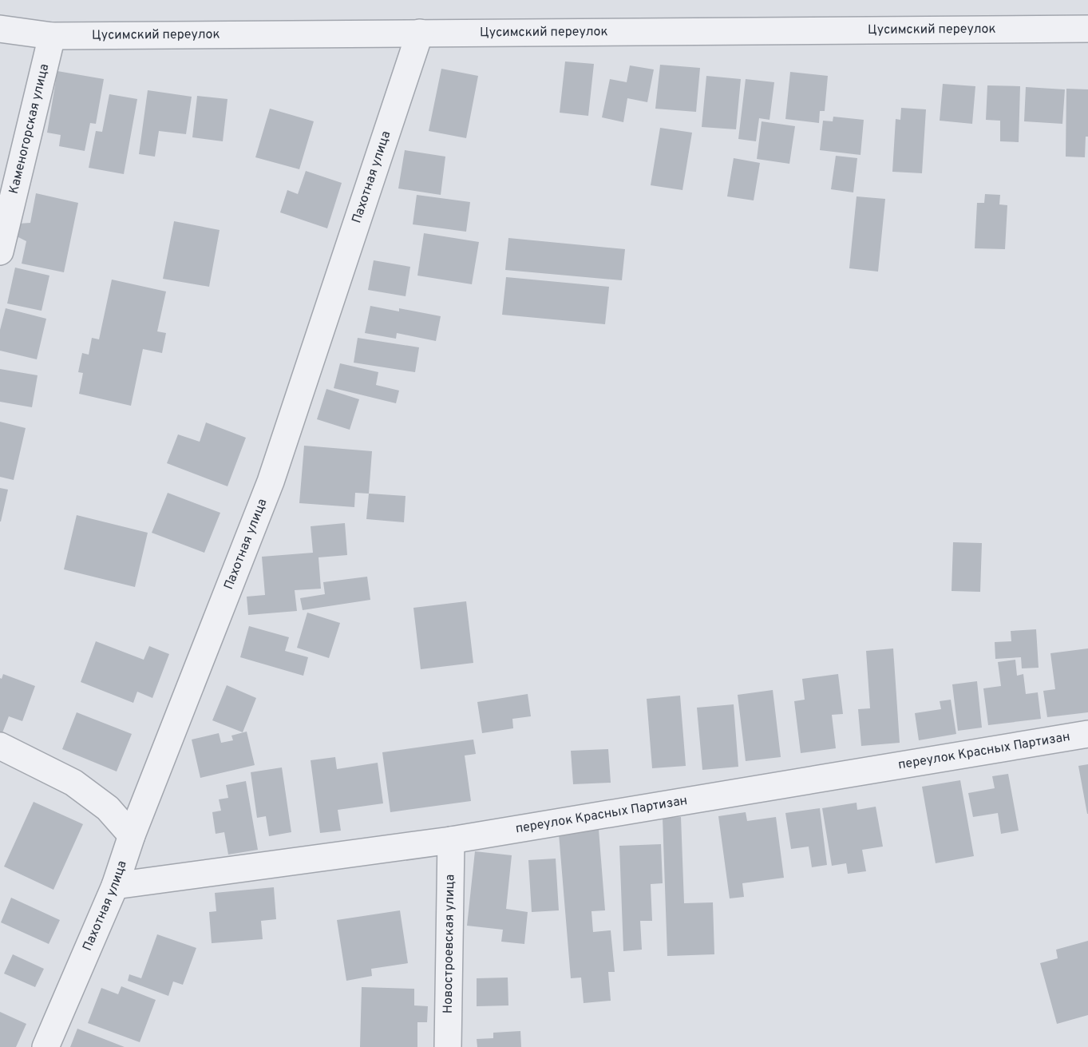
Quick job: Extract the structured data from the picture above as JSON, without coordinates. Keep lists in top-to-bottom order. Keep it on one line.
{"streets":{"street":["Цусимский переулок","Каменогорская улица","Пахотная улица","переулок Красных Партизан","Новостроевская улица"]},"crossings":[["Цусимский переулок","Каменогорская улица"],["Цусимский переулок","Пахотная улица"],["Пахотная улица","переулок Красных Партизан"],["переулок Красных Партизан","Новостроевская улица"]]}
